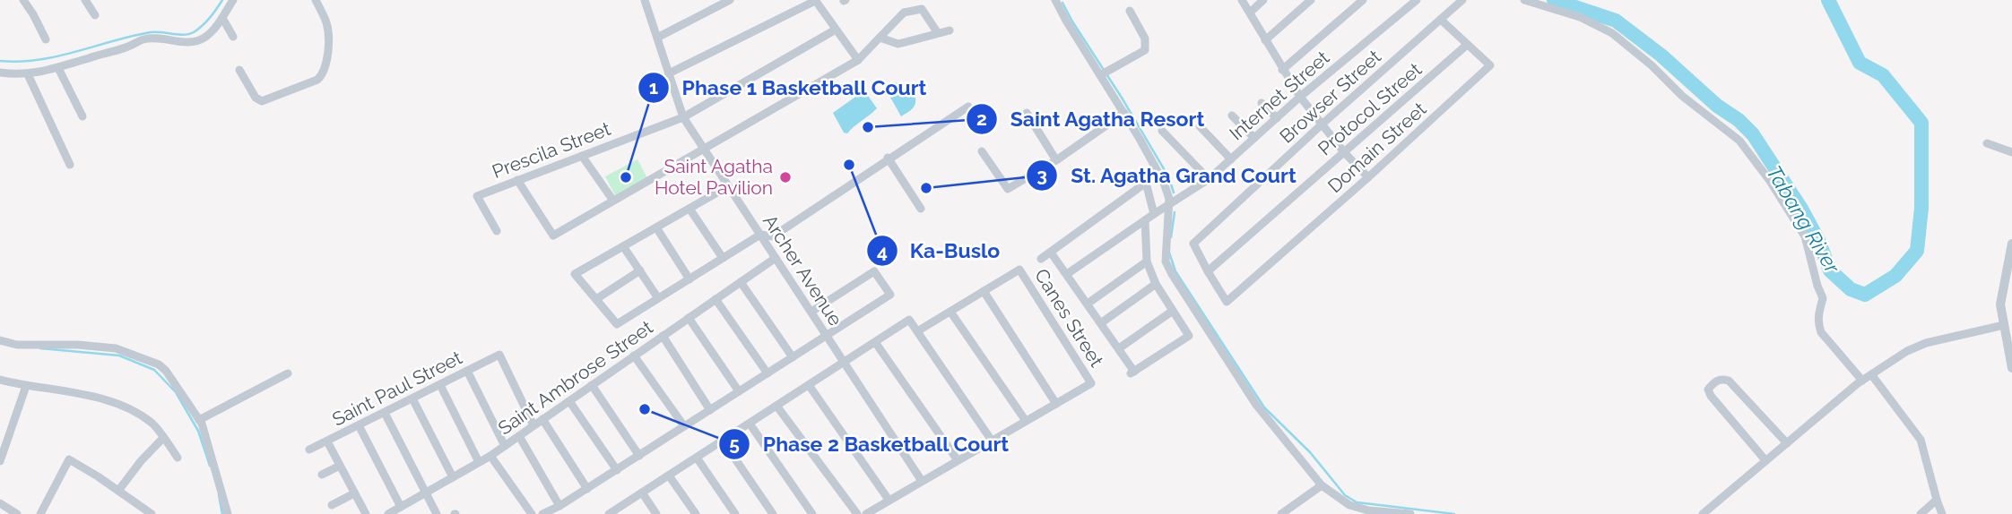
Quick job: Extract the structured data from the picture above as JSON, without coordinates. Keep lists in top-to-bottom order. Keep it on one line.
{"streets":{"street":["Internet Street","Browser Street","Protocol Street","Domain Street","Prescila Street","Archer Avenue","Canes Street","Saint Ambrose Street","Saint Paul Street"]},"crossings":[["Browser Street","Protocol Street"],["Browser Street","Domain Street"],["Protocol Street","Domain Street"],["Prescila Street","Archer Avenue"],["Archer Avenue","Saint Ambrose Street"],["Saint Ambrose Street","Saint Paul Street"]],"water":["Tabang River"],"places":["Saint Agatha Resort","Ka-Buslo","Phase 1 Basketball Court","Saint Agatha Hotel Pavilion","St. Agatha Grand Court","Phase 2 Basketball Court"]}
